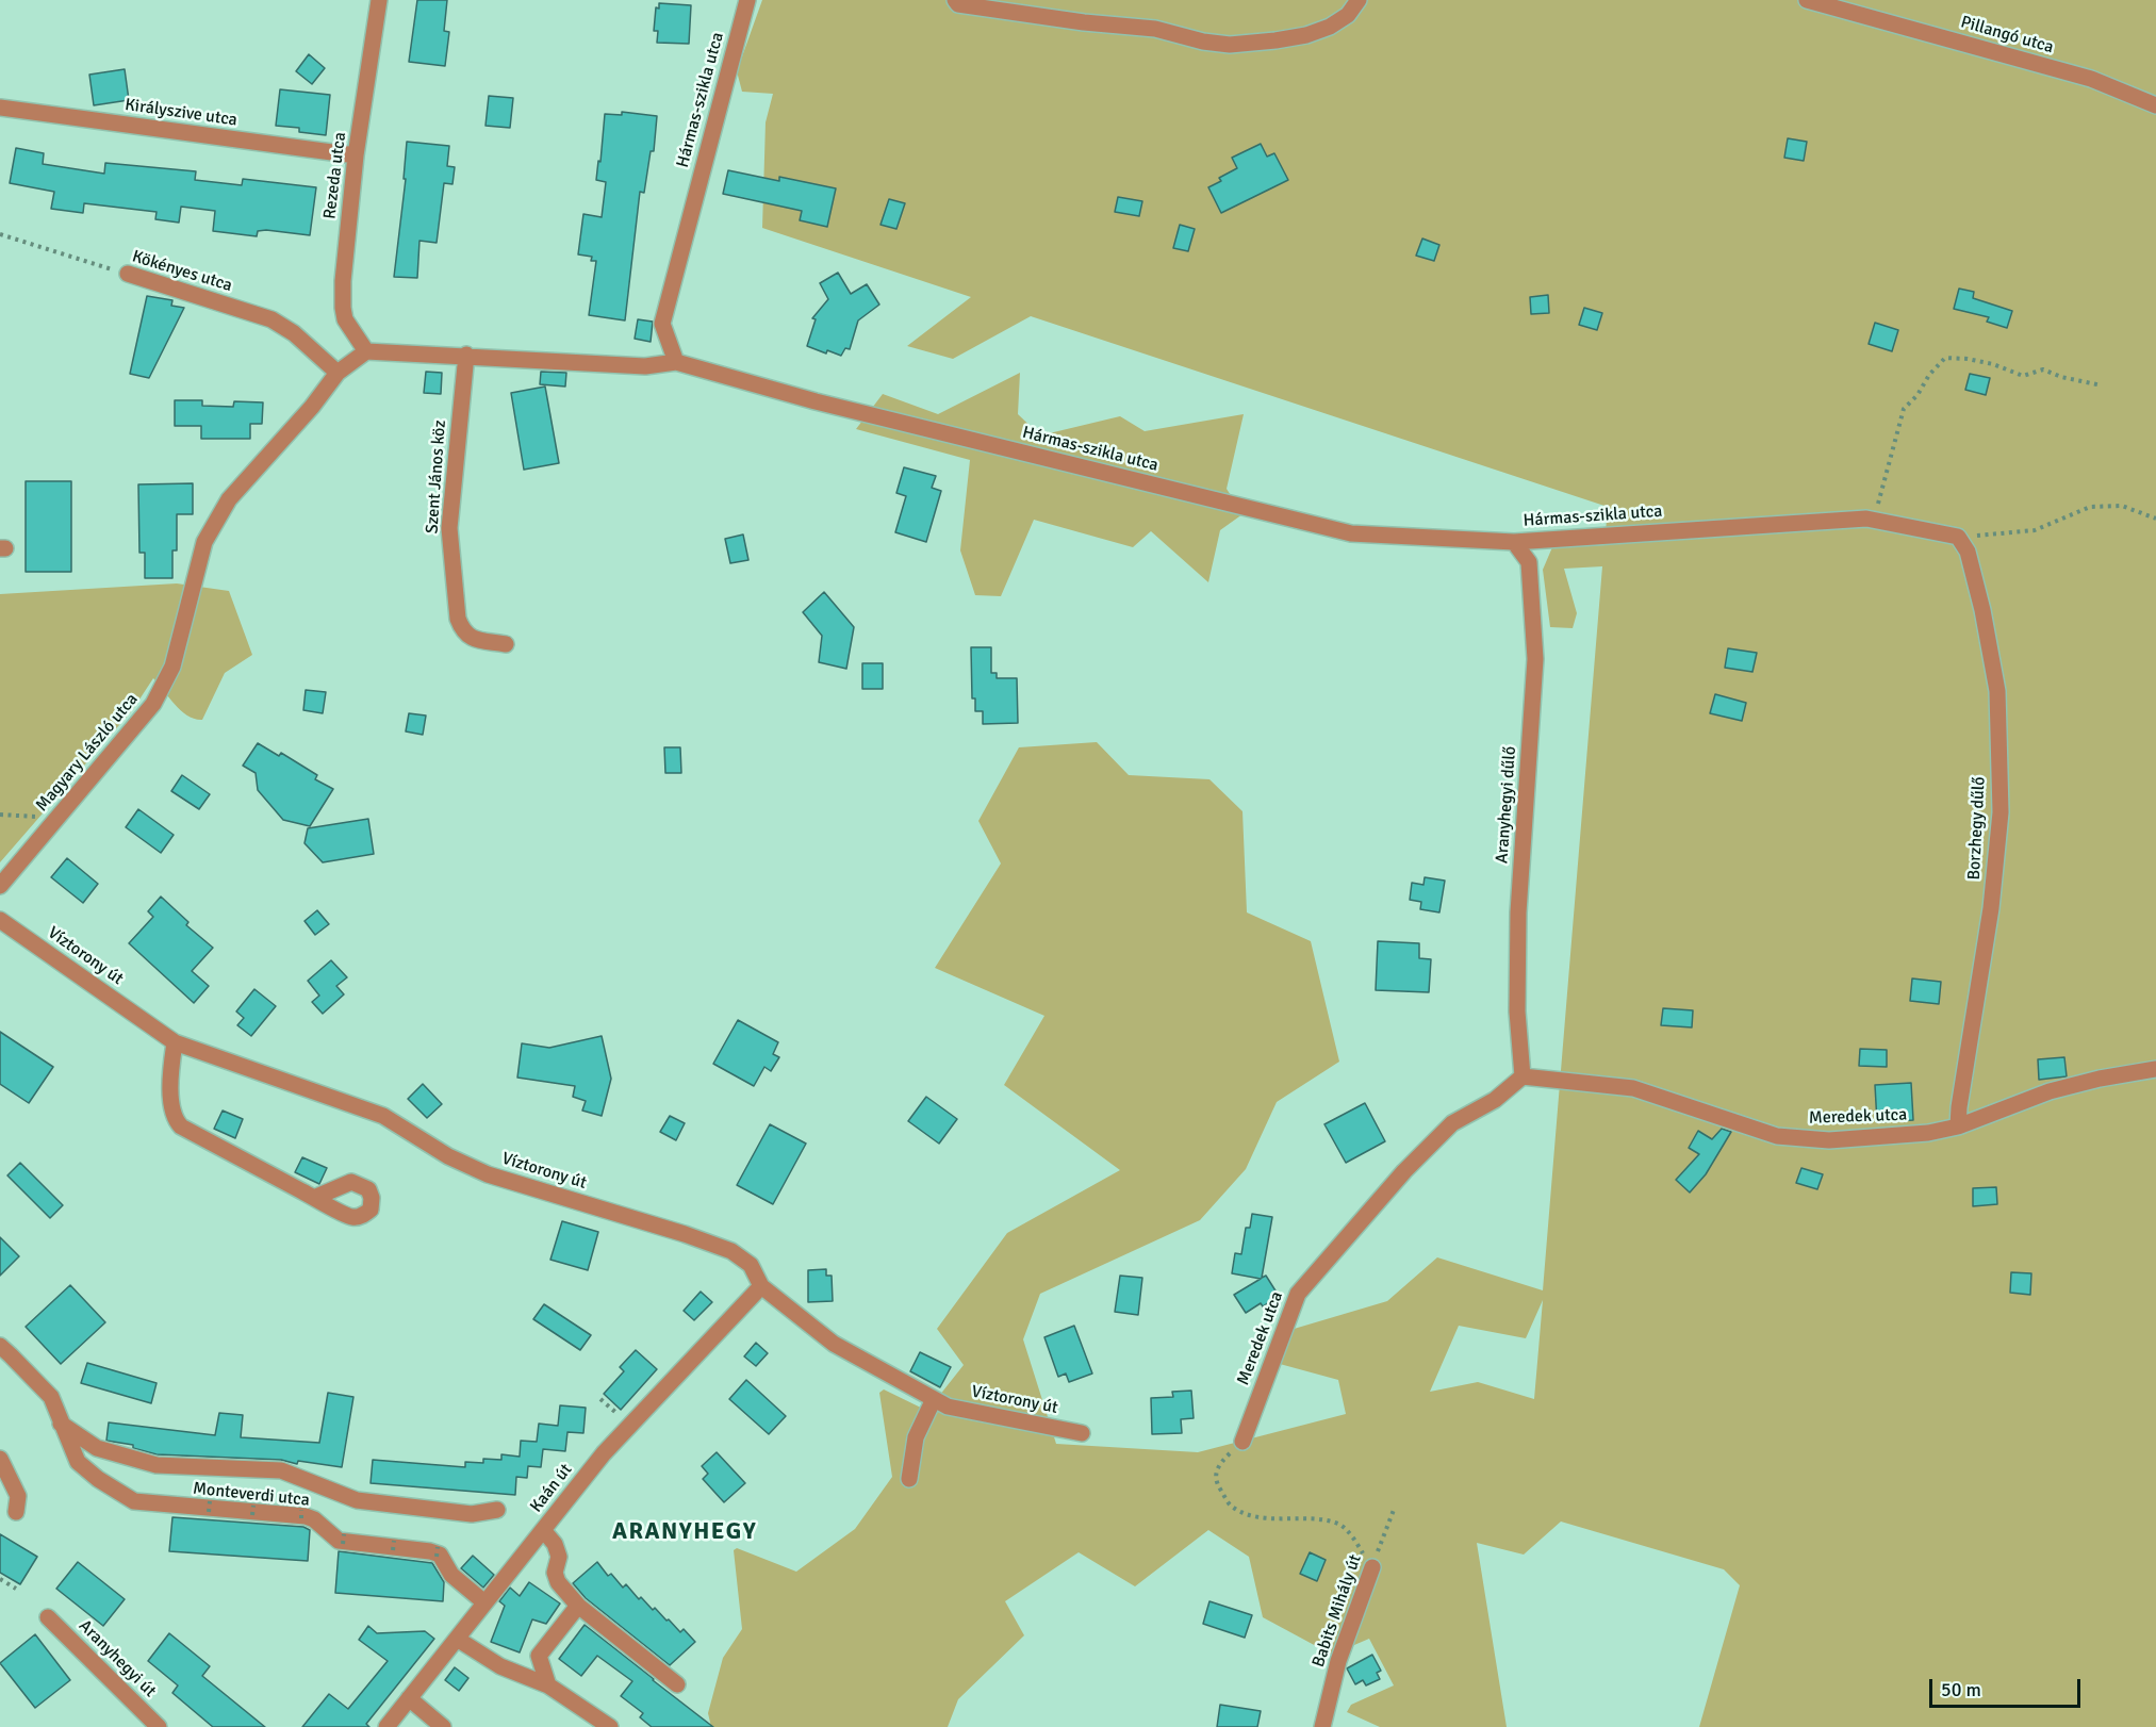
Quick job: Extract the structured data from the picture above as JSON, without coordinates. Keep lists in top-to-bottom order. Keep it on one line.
{"streets":{"street":["Pillangó utca","Hármas-szikla utca","Királyszive utca","Rezeda utca","Kökényes utca","Szent János köz","Magyary László utca","Aranyhegyi dűlő","Borzhegy dűlő","Víztorony út","Meredek utca","Kaán út","Monteverdi utca","Babits Mihály út","Aranyhegyi út"]},"crossings":[["Hármas-szikla utca","Aranyhegyi dűlő"],["Hármas-szikla utca","Borzhegy dűlő"],["Királyszive utca","Rezeda utca"],["Rezeda utca","Magyary László utca"],["Kökényes utca","Magyary László utca"],["Aranyhegyi dűlő","Meredek utca"],["Borzhegy dűlő","Meredek utca"],["Víztorony út","Kaán út"],["Kaán út","Monteverdi utca"]],"districts":["ARANYHEGY"],"scale_bar":"50 m"}
